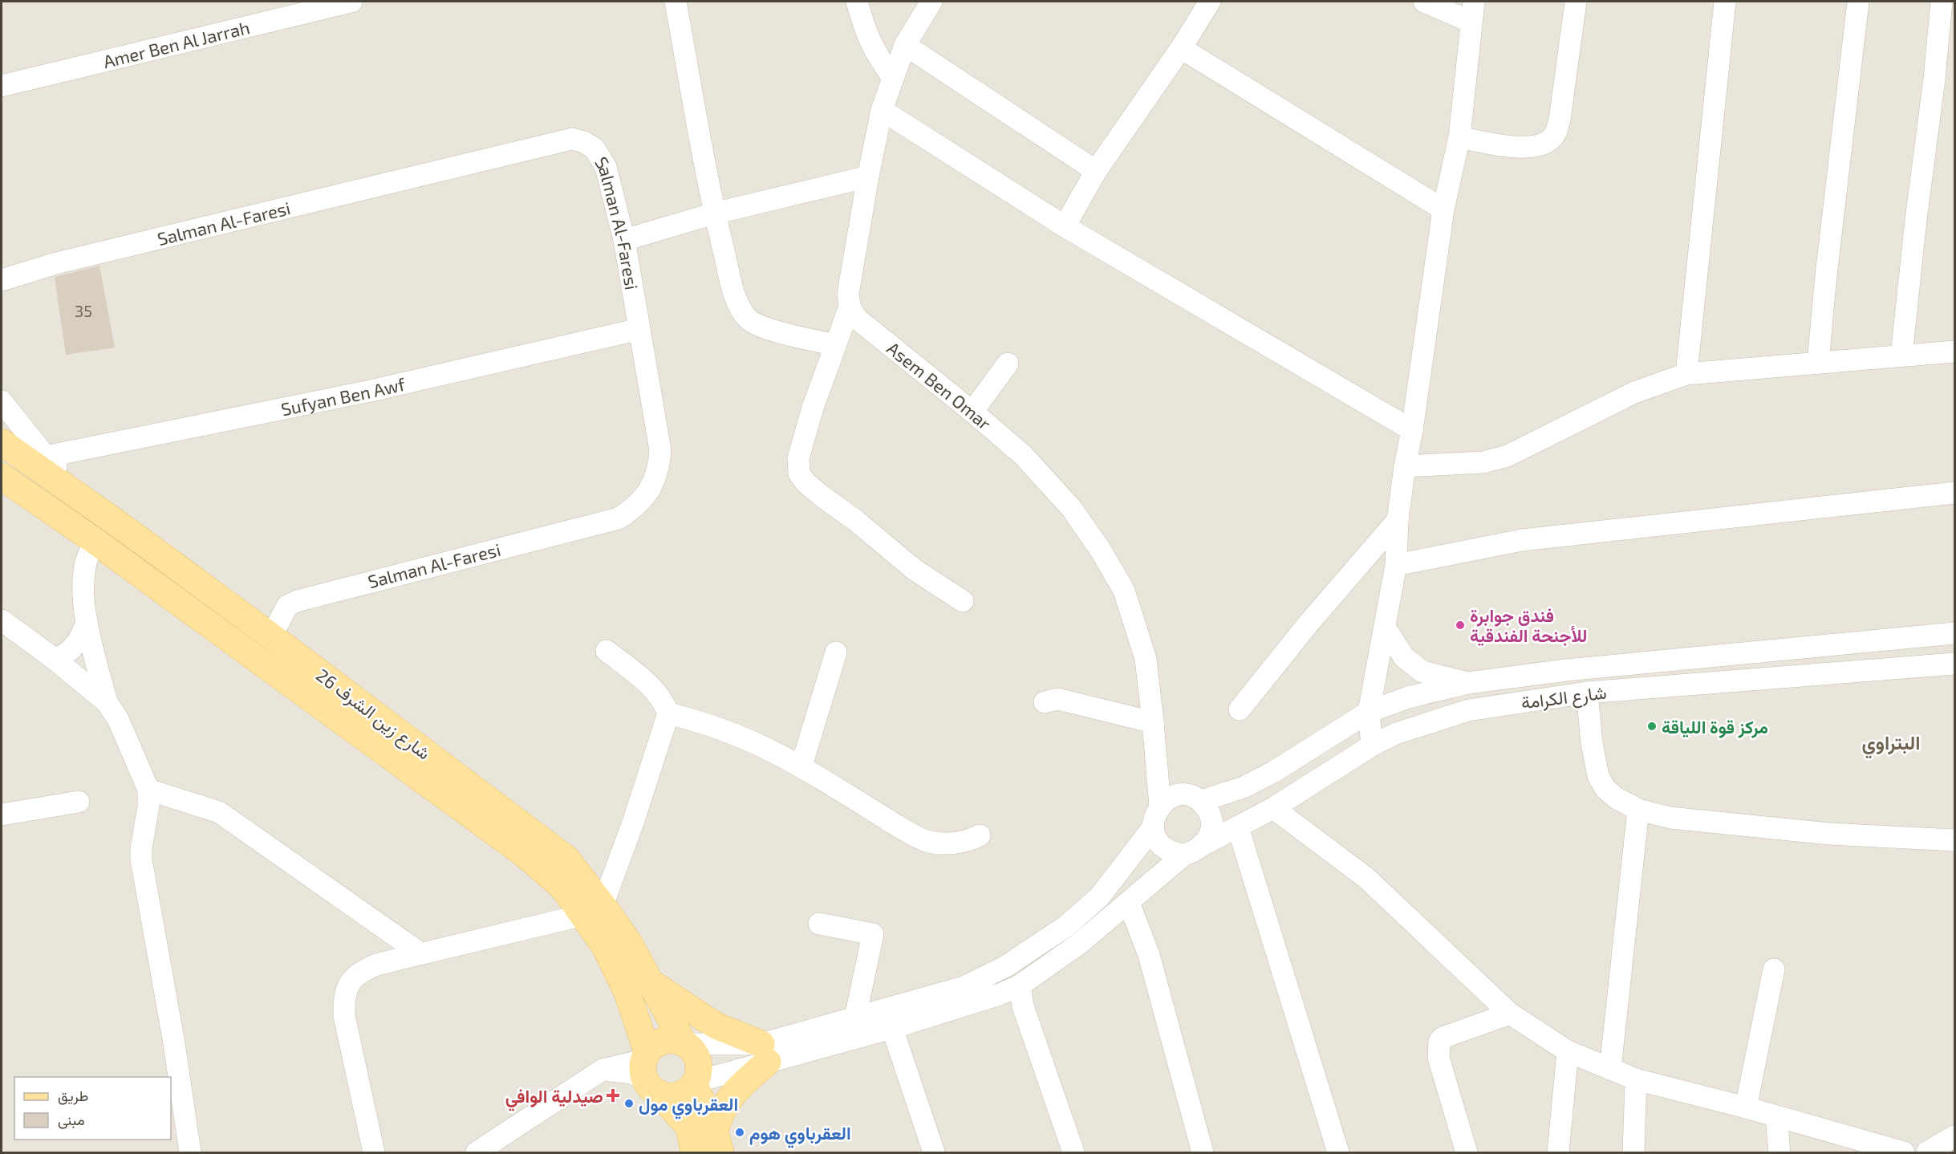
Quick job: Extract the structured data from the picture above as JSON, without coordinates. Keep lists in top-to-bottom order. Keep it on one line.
{"streets":{"main road":["شارع زين الشرف 26"],"street":["Amer Ben Al Jarrah","Salman Al-Faresi","Asem Ben Omar","Sufyan Ben Awf","شارع الكرامة"]},"crossings":[["Salman Al-Faresi","Sufyan Ben Awf"],["Salman Al-Faresi","شارع زين الشرف 26"],["Asem Ben Omar","شارع الكرامة"]],"districts":["البتراوي"],"places":{"other":["فندق جوابرة للأجنحة الفندقية","مركز قوة اللياقة","العقرباوي مول","العقرباوي هوم"],"health":["صيدلية الوافي"]},"house_numbers":["35"],"legend":["طريق","مبنى"]}
